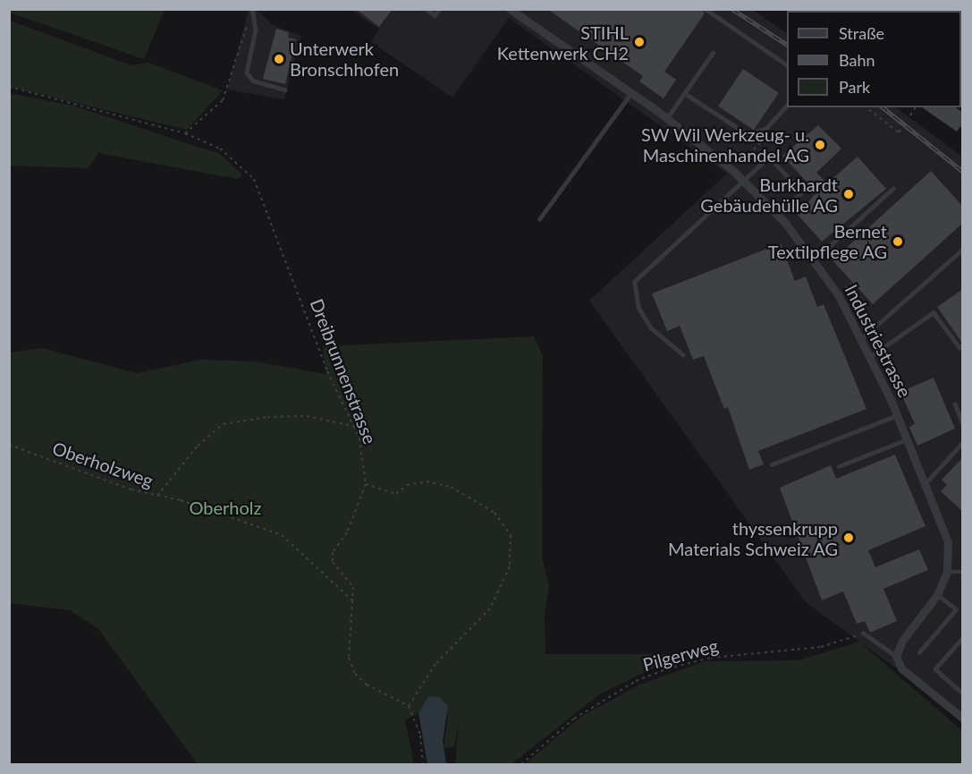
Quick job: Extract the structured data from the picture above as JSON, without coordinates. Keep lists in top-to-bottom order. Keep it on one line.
{"streets":{"street":["Industriestrasse"],"path":["Dreibrunnenstrasse","Oberholzweg","Pilgerweg"]},"crossings":[["Dreibrunnenstrasse","Oberholzweg"]],"parks":["Oberholz"],"places":["STIHL Kettenwerk CH2","Unterwerk Bronschhofen","SW Wil Werkzeug- u. Maschinenhandel AG","Burkhardt Gebäudehülle AG","Bernet Textilpflege AG","thyssenkrupp Materials Schweiz AG"],"legend":["Straße","Bahn","Park"]}
